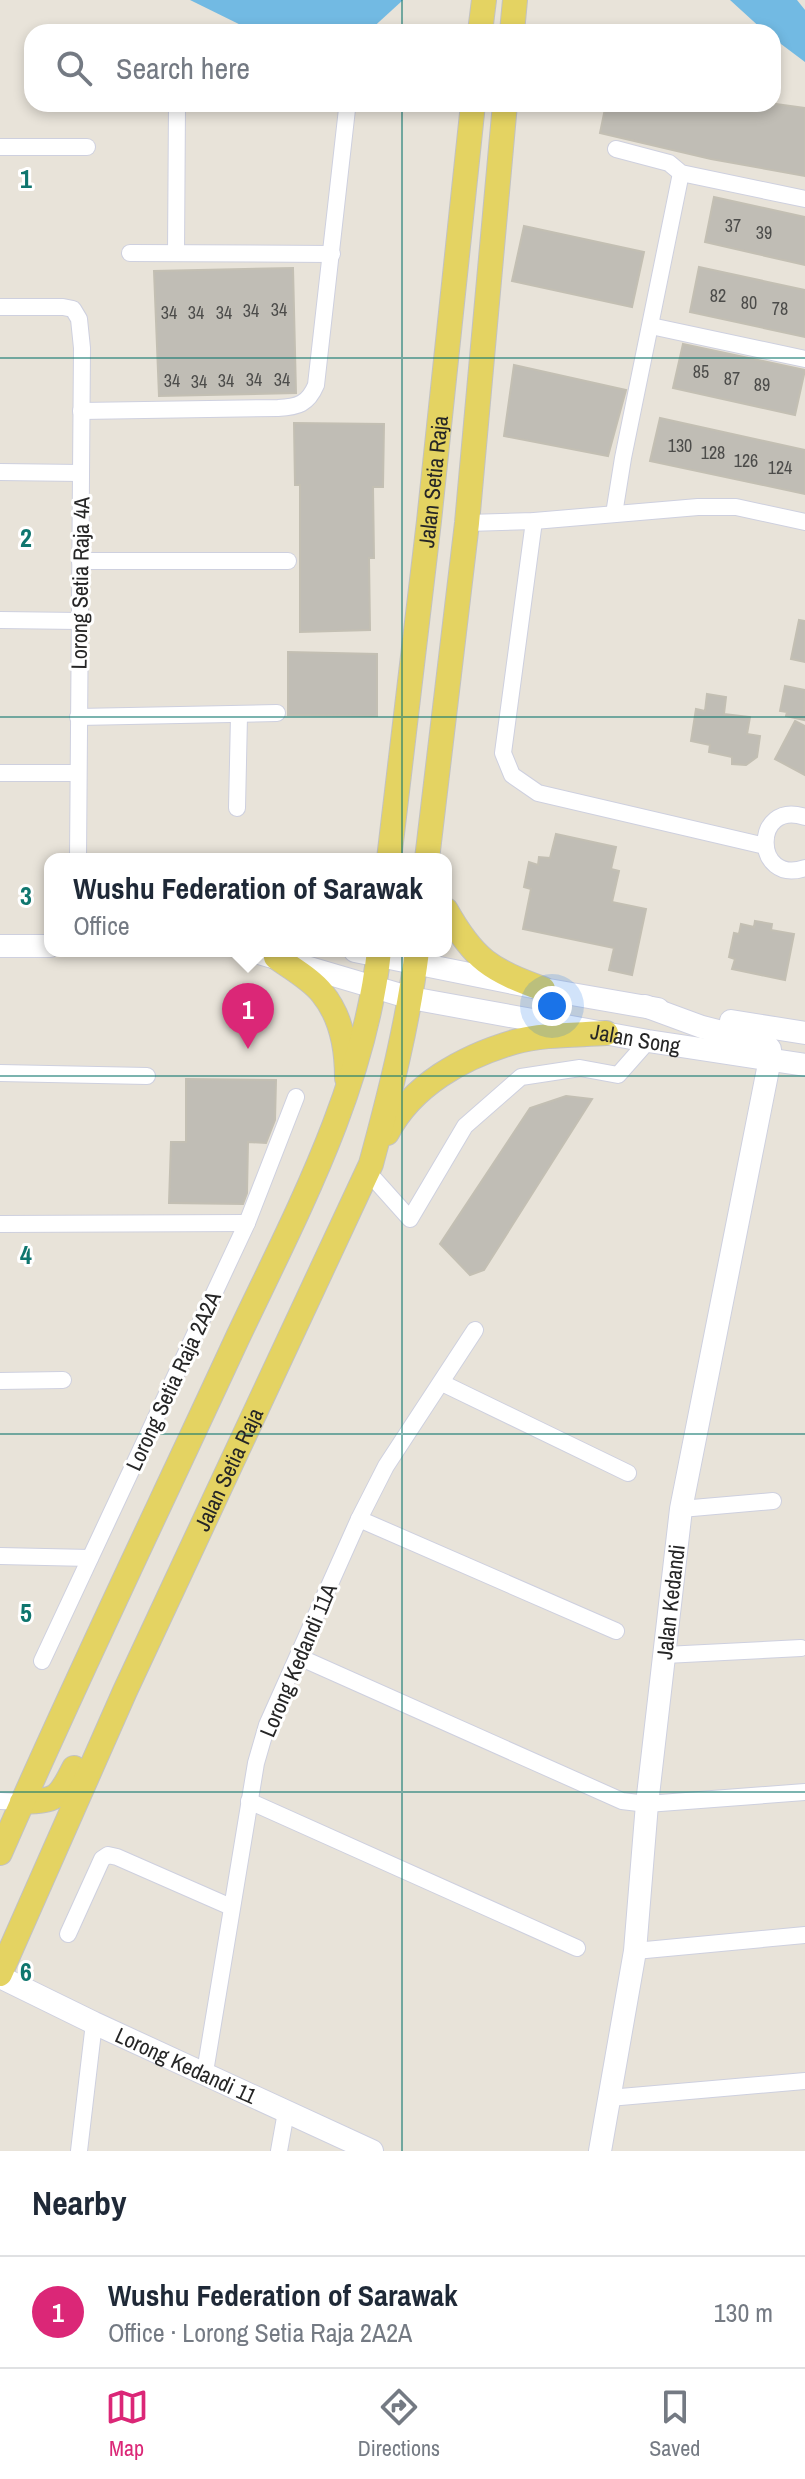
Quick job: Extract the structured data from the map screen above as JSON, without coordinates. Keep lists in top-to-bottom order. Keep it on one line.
{"streets":{"main road":["Jalan Setia Raja"],"street":["Lorong Setia Raja 4A","Jalan Song","Lorong Setia Raja 2A2A","Jalan Kedandi","Lorong Kedandi 11A","Lorong Kedandi 11"]},"crossings":[["Jalan Setia Raja","Jalan Song"],["Jalan Setia Raja","Lorong Kedandi 11"],["Jalan Song","Jalan Kedandi"],["Lorong Kedandi 11A","Lorong Kedandi 11"]],"house_numbers":["37","39","82","80","78","34","34","34","34","34","85","87","34","34","34","34","34","89","130","128","126","124"],"page":{"search":"Search here","popup":["Wushu Federation of Sarawak","Office"],"pins":"1","heading":"Nearby","list":[{"mark":"1","name":"Wushu Federation of Sarawak","note":"Office · Lorong Setia Raja 2A2A","value":"130 m"}],"nav":["Map","Directions","Saved"]},"grid":{"rows":["1","2","3","4","5","6"]}}
